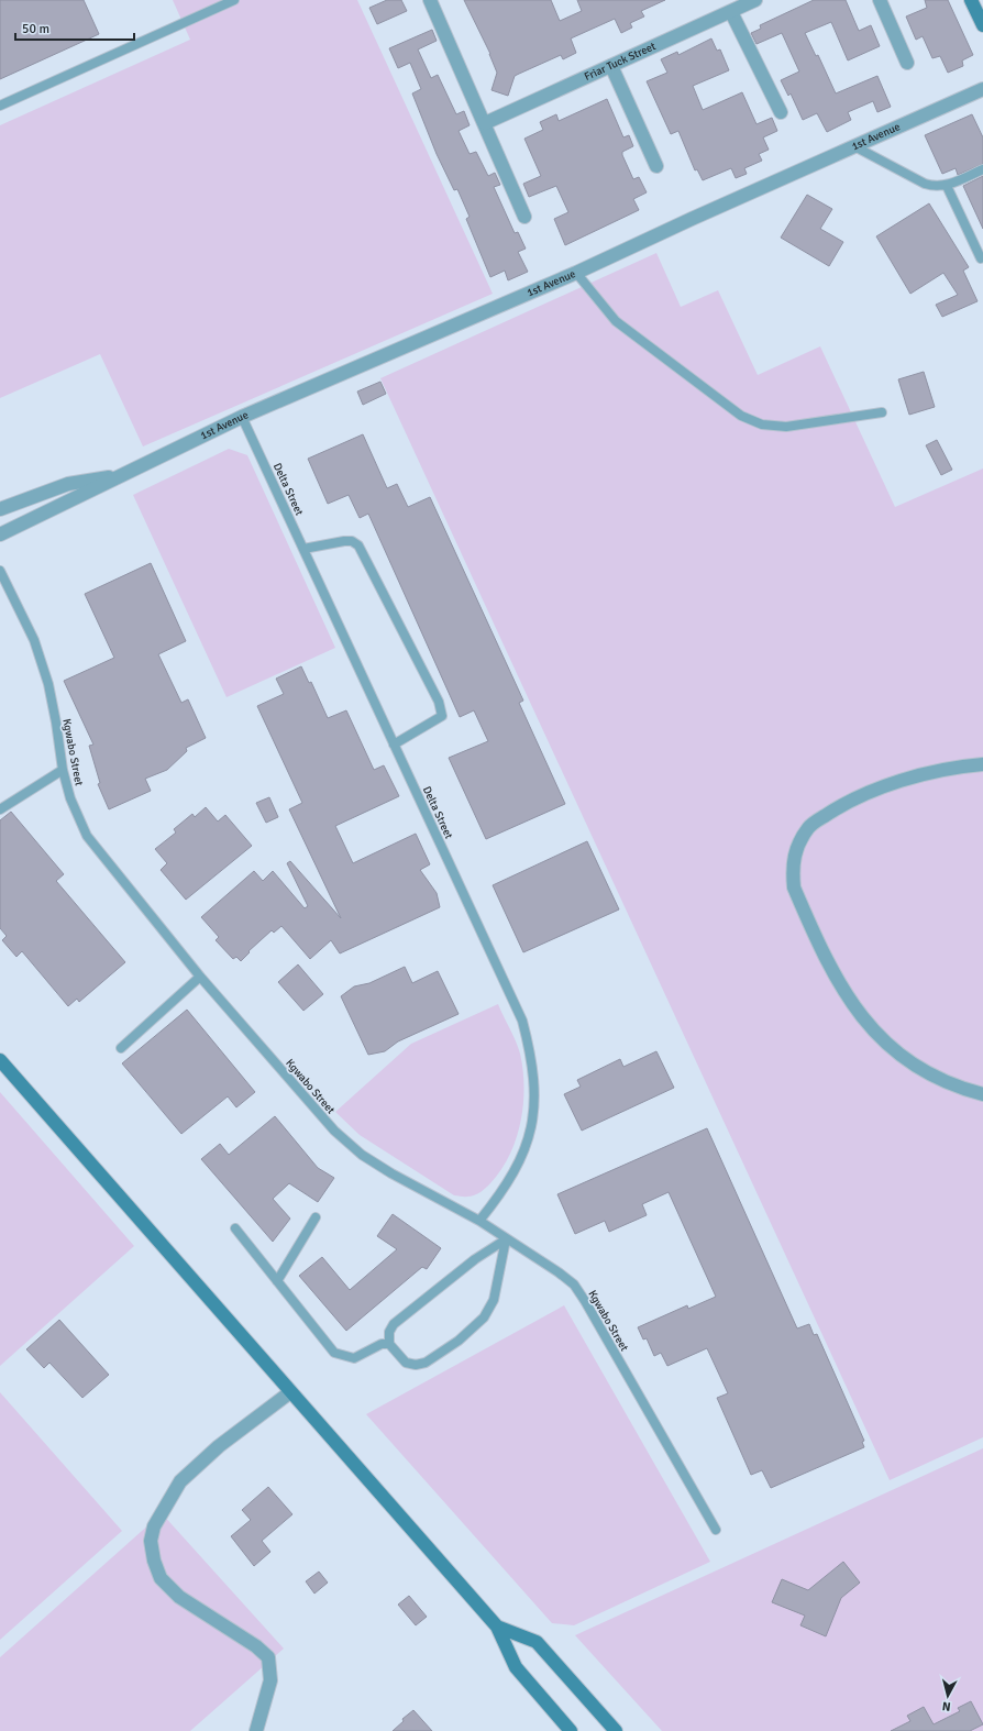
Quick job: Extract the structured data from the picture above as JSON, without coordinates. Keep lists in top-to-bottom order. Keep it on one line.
{"streets":{"street":["Friar Tuck Street","1st Avenue"],"lane":["Delta Street","Kgwabo Street"]},"crossings":[["1st Avenue","Delta Street"],["Delta Street","Kgwabo Street"]],"scale_bar":"50 m","north":"bottom"}
